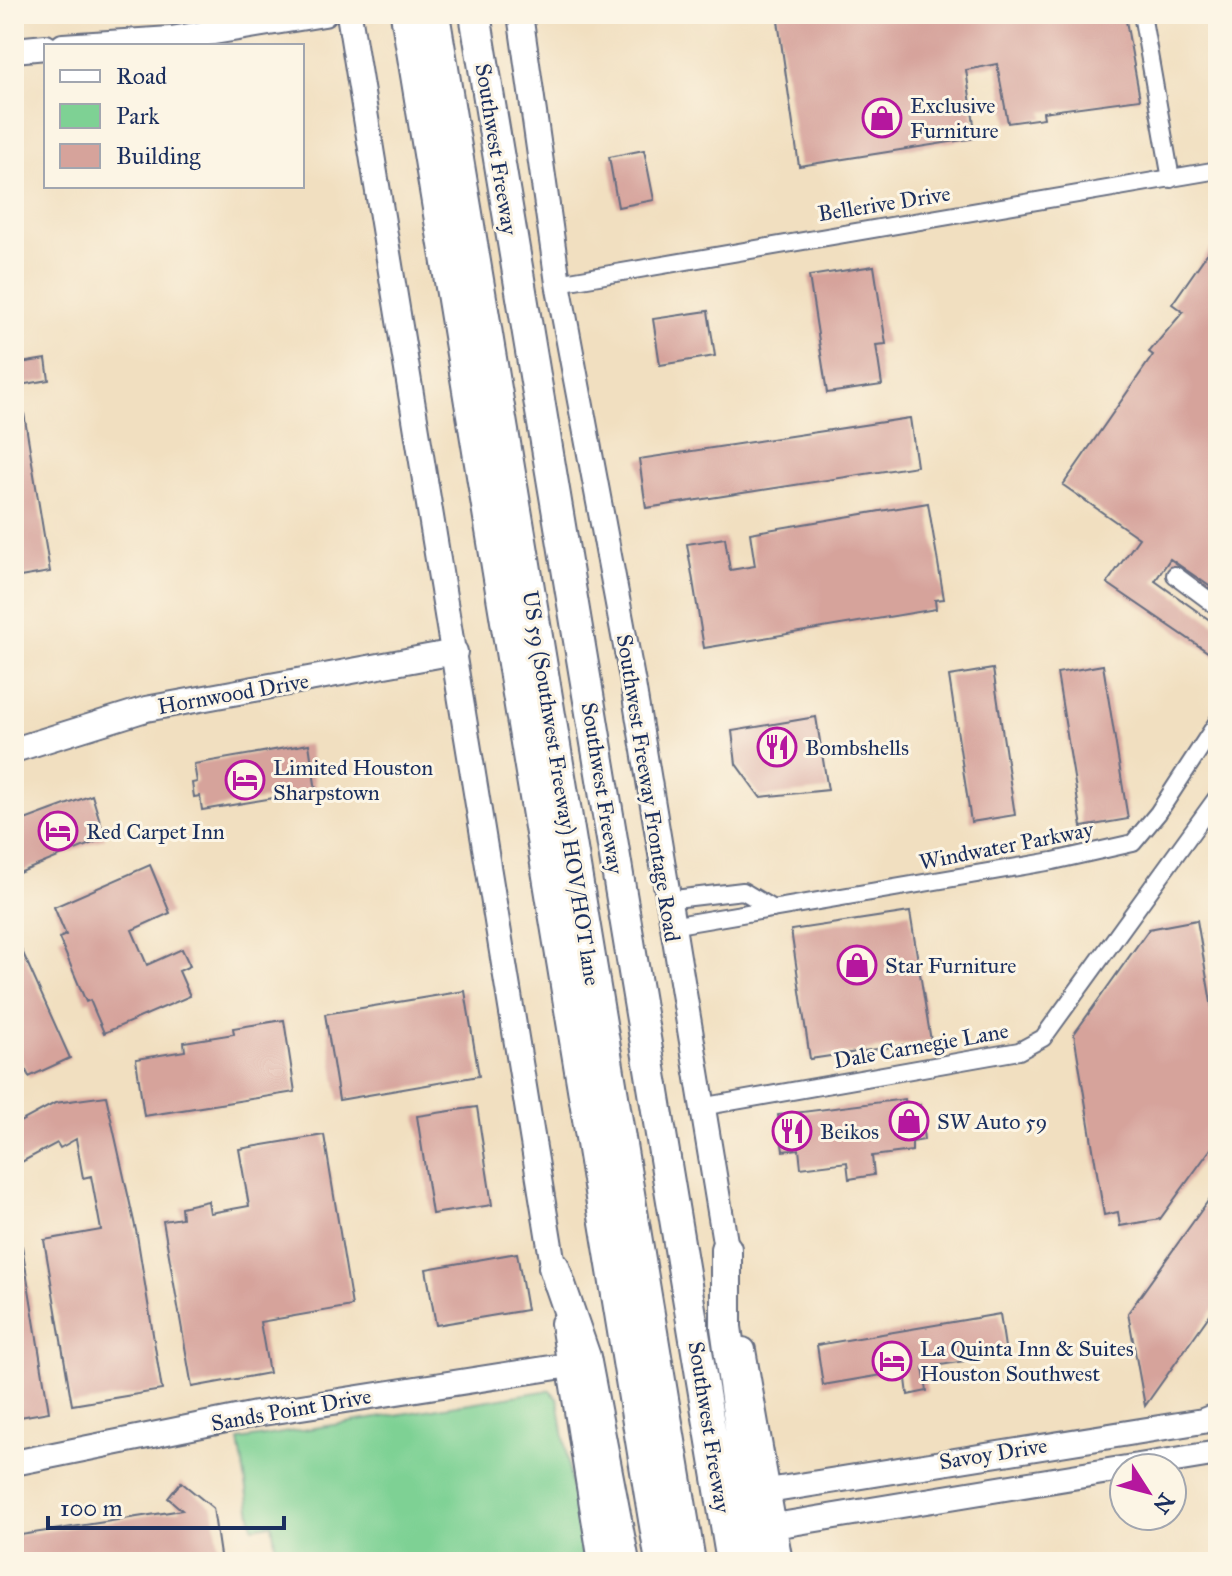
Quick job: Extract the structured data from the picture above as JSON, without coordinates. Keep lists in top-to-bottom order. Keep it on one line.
{"streets":{"highway":["Southwest Freeway","US 59 (Southwest Freeway) HOV/HOT lane"],"main road":["Hornwood Drive","Southwest Freeway Frontage Road","Sands Point Drive","Savoy Drive"],"street":["Bellerive Drive","Windwater Parkway","Dale Carnegie Lane"]},"crossings":[["Bellerive Drive","Southwest Freeway Frontage Road"],["Southwest Freeway Frontage Road","Windwater Parkway"],["Southwest Freeway Frontage Road","Dale Carnegie Lane"],["Southwest Freeway Frontage Road","Savoy Drive"]],"places":{"shop":["Exclusive Furniture","Star Furniture","SW Auto 59"],"restaurant":["Bombshells","Beikos"],"hotel":["Limited Houston Sharpstown","Red Carpet Inn","La Quinta Inn & Suites Houston Southwest"]},"legend":["Road","Park","Building"],"scale_bar":"100 m","north":"bottom right"}
